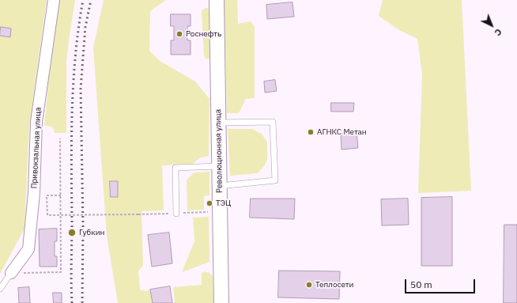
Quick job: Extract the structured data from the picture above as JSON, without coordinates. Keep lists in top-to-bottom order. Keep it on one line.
{"streets":{"street":["Привокзальная улица","Революционная улица"]},"places":["Роснефть","АГНКС Метан","ТЭЦ","Губкин","Теплосети"],"scale_bar":"50 m","north":"bottom right"}
